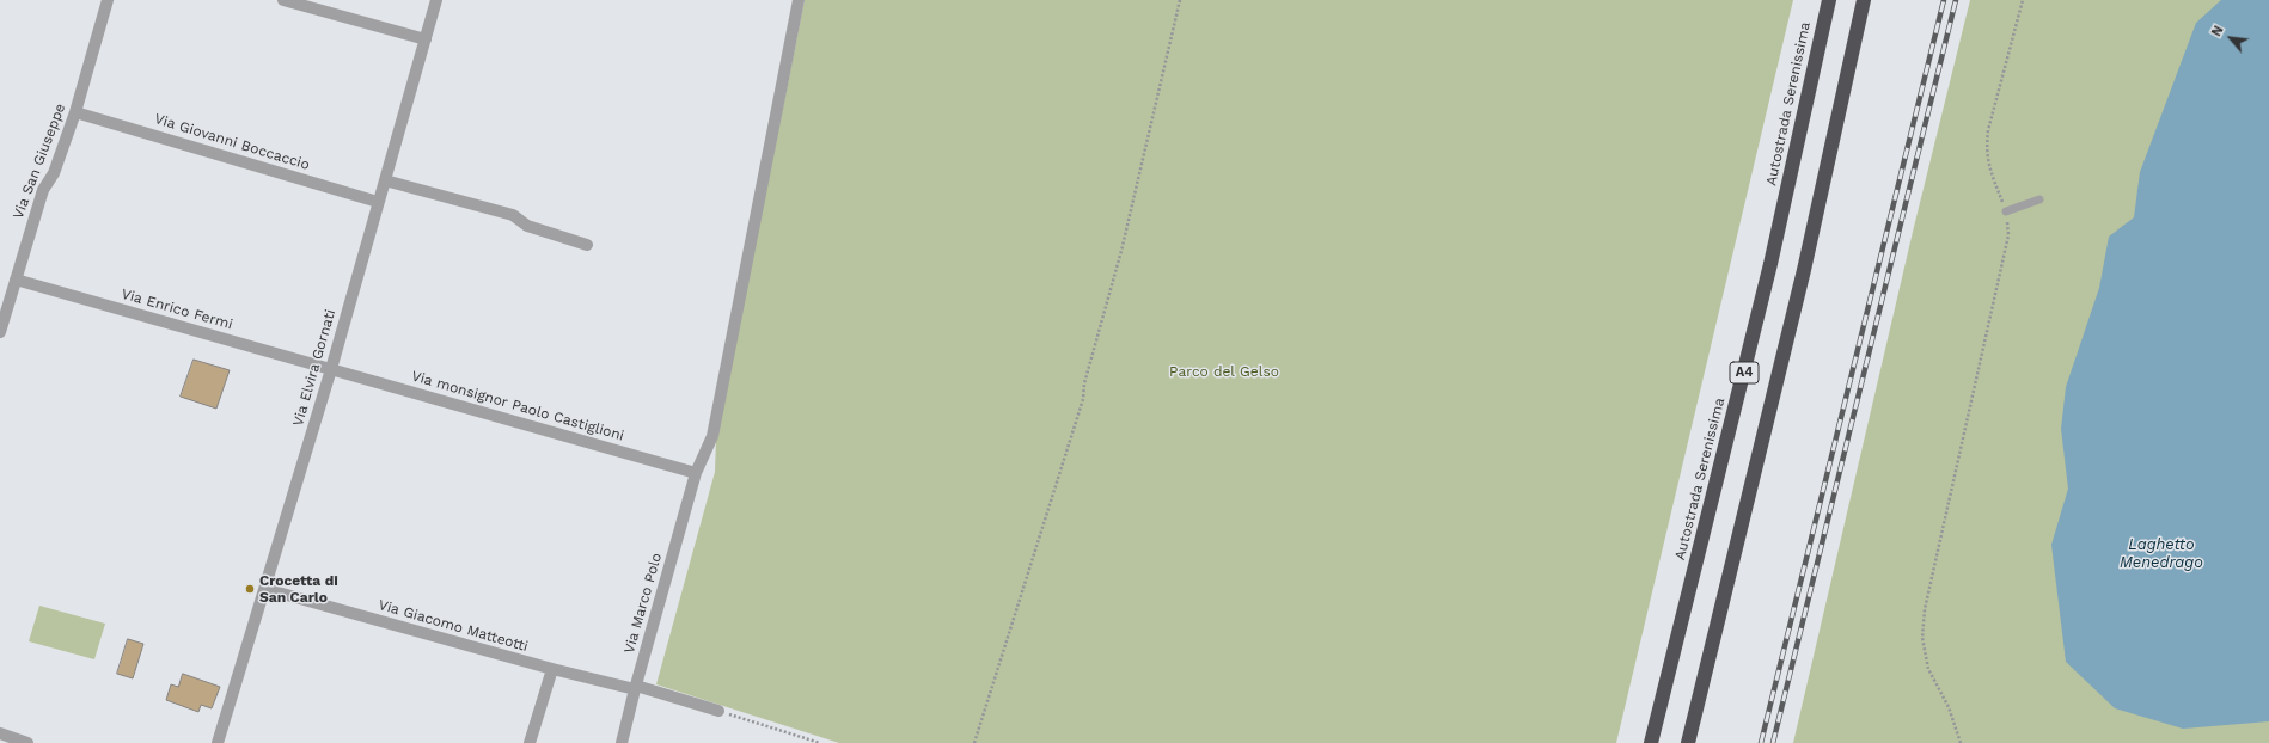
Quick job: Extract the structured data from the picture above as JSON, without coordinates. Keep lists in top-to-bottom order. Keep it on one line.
{"streets":{"highway":["Autostrada Serenissima","A4"],"street":["Via Giovanni Boccaccio","Via San Giuseppe","Via Enrico Fermi","Via Elvira Gornati","Via monsignor Paolo Castiglioni","Via Marco Polo","Via Giacomo Matteotti"]},"crossings":[["Via Giovanni Boccaccio","Via San Giuseppe"],["Via Giovanni Boccaccio","Via Elvira Gornati"],["Via San Giuseppe","Via Enrico Fermi"],["Via Enrico Fermi","Via Elvira Gornati"],["Via Enrico Fermi","Via monsignor Paolo Castiglioni"],["Via Elvira Gornati","Via monsignor Paolo Castiglioni"],["Via Elvira Gornati","Via Giacomo Matteotti"],["Via monsignor Paolo Castiglioni","Via Marco Polo"],["Via Marco Polo","Via Giacomo Matteotti"]],"water":["Laghetto Menedrago"],"parks":["Parco del Gelso"],"places":["Crocetta di San Carlo"],"north":"top left"}
